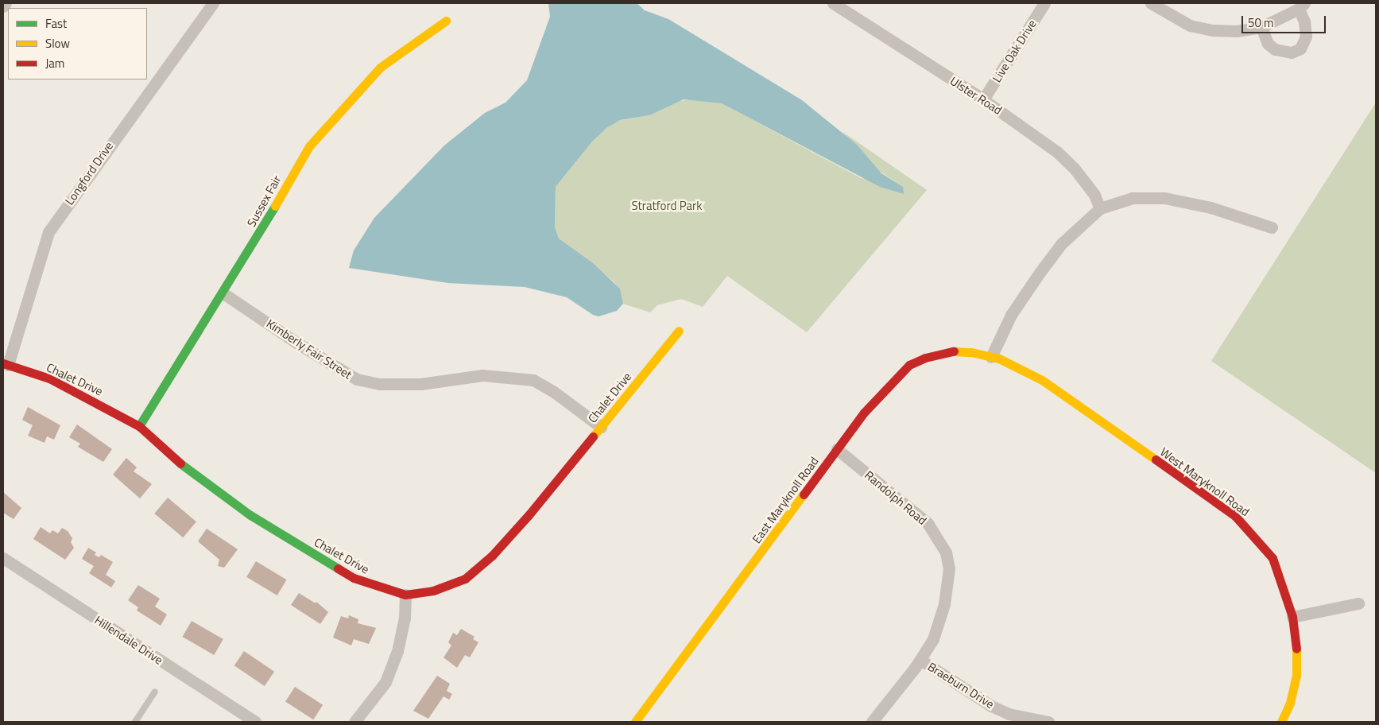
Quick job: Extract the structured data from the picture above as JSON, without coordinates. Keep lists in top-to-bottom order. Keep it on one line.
{"streets":{"street":["Live Oak Drive","Ulster Road","Longford Drive","Sussex Fair","Kimberly Fair Street","Chalet Drive","West Maryknoll Road","Randolph Road","East Maryknoll Road","Hillendale Drive","Braeburn Drive"]},"crossings":[["Live Oak Drive","Ulster Road"],["Longford Drive","Chalet Drive"],["Sussex Fair","Kimberly Fair Street"],["Sussex Fair","Chalet Drive"],["Kimberly Fair Street","Chalet Drive"],["West Maryknoll Road","East Maryknoll Road"],["Randolph Road","East Maryknoll Road"],["Randolph Road","Braeburn Drive"]],"parks":["Stratford Park"],"legend":["Fast","Slow","Jam"],"scale_bar":"50 m"}
